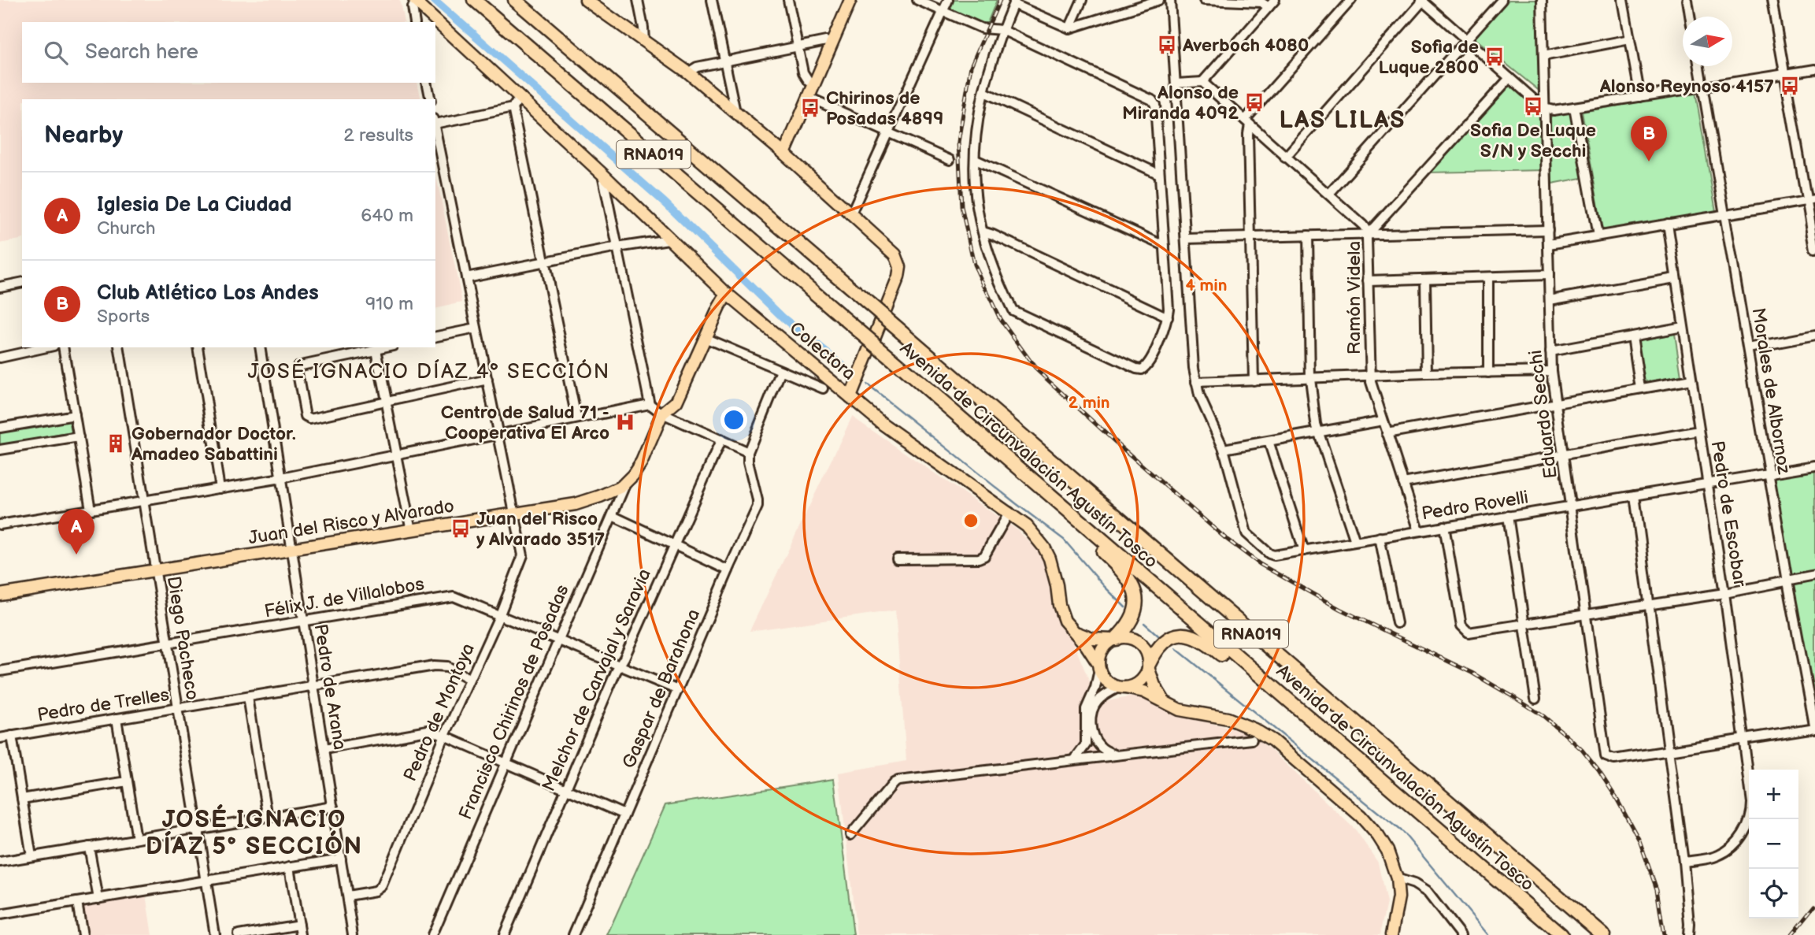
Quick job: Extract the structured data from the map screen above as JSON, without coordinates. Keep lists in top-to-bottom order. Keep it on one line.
{"streets":{"highway":["RNA019","Avenida de Circunvalación Agustín Tosco"],"main road":["Colectora","Juan del Risco y Alvarado"],"street":["Ramón Videla","Morales de Albornoz","Eduardo Secchi","Pedro Rovelli","Pedro de Escobar","Félix J. de Villalobos","Diego Pacheco","Melchor de Carvajal y Saravia","Pedro de Arana","Gaspar de Barahona","Francisco Chirinos de Posadas","Pedro de Trelles","Pedro de Montoya"]},"crossings":[["Ramón Videla","Pedro Rovelli"],["Colectora","Juan del Risco y Alvarado"],["Morales de Albornoz","Pedro Rovelli"],["Eduardo Secchi","Pedro Rovelli"],["Pedro Rovelli","Pedro de Escobar"],["Juan del Risco y Alvarado","Diego Pacheco"],["Juan del Risco y Alvarado","Pedro de Arana"],["Juan del Risco y Alvarado","Francisco Chirinos de Posadas"],["Juan del Risco y Alvarado","Pedro de Montoya"],["Félix J. de Villalobos","Diego Pacheco"],["Félix J. de Villalobos","Melchor de Carvajal y Saravia"],["Félix J. de Villalobos","Pedro de Arana"],["Félix J. de Villalobos","Gaspar de Barahona"],["Félix J. de Villalobos","Francisco Chirinos de Posadas"],["Félix J. de Villalobos","Pedro de Montoya"],["Diego Pacheco","Pedro de Trelles"],["Pedro de Arana","Pedro de Trelles"],["Pedro de Arana","Pedro de Montoya"],["Pedro de Trelles","Pedro de Montoya"]],"districts":["LAS LILAS","JOSÉ IGNACIO DÍAZ 4° SECCIÓN","JOSÉ IGNACIO DÍAZ 5° SECCIÓN"],"places":{"bus stop":["Averboch 4080","Sofia de Luque 2800","Alonso Reynoso 4157","Alonso de Miranda 4092","Sofia De Luque S/N y Secchi","Chirinos de Posadas 4899","Juan del Risco y Alvarado 3517"],"hospital":["Centro de Salud 71 - Cooperativa El Arco"],"building":["Gobernador Doctor. Amadeo Sabattini"]},"north":"right","page":{"search":"Search here","heading":["Nearby","2 results"],"pins":["B","A"],"list":[{"mark":"A","name":"Iglesia De La Ciudad","note":"Church","value":"640 m"},{"mark":"B","name":"Club Atlético Los Andes","note":"Sports","value":"910 m"}],"map_buttons":["+","−"]},"rings":["4 min","2 min"]}
